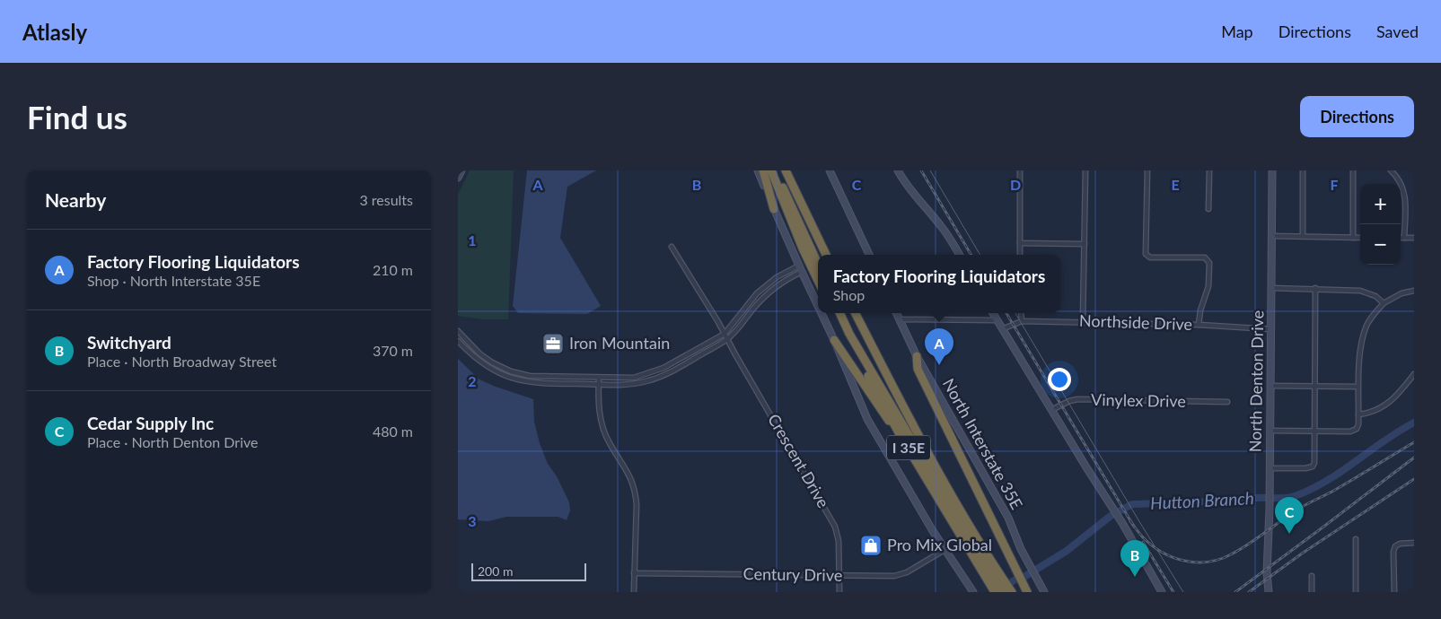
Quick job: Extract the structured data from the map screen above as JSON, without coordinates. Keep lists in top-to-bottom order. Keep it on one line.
{"streets":{"highway":["I 35E"],"main road":["North Denton Drive","North Interstate 35E"],"street":["Northside Drive","Vinylex Drive","Crescent Drive","Century Drive"]},"crossings":[["Northside Drive","North Denton Drive"],["Crescent Drive","Century Drive"]],"water":["Hutton Branch"],"places":{"office":["Iron Mountain"],"shop":["Pro Mix Global"]},"scale_bar":"200 m","page":{"header":"Atlasly","nav":["Map","Directions","Saved"],"buttons":"Directions","title":"Find us","heading":["Nearby","3 results"],"map_buttons":["+","−"],"list":[{"mark":"A","name":"Factory Flooring Liquidators","note":"Shop · North Interstate 35E","value":"210 m"},{"mark":"B","name":"Switchyard","note":"Place · North Broadway Street","value":"370 m"},{"mark":"C","name":"Cedar Supply Inc","note":"Place · North Denton Drive","value":"480 m"}],"popup":["Factory Flooring Liquidators","Shop"],"pins":["A","C","B"],"scale":"200 m"},"grid":{"columns":["A","B","C","D","E","F"],"rows":["1","2","3"]}}
